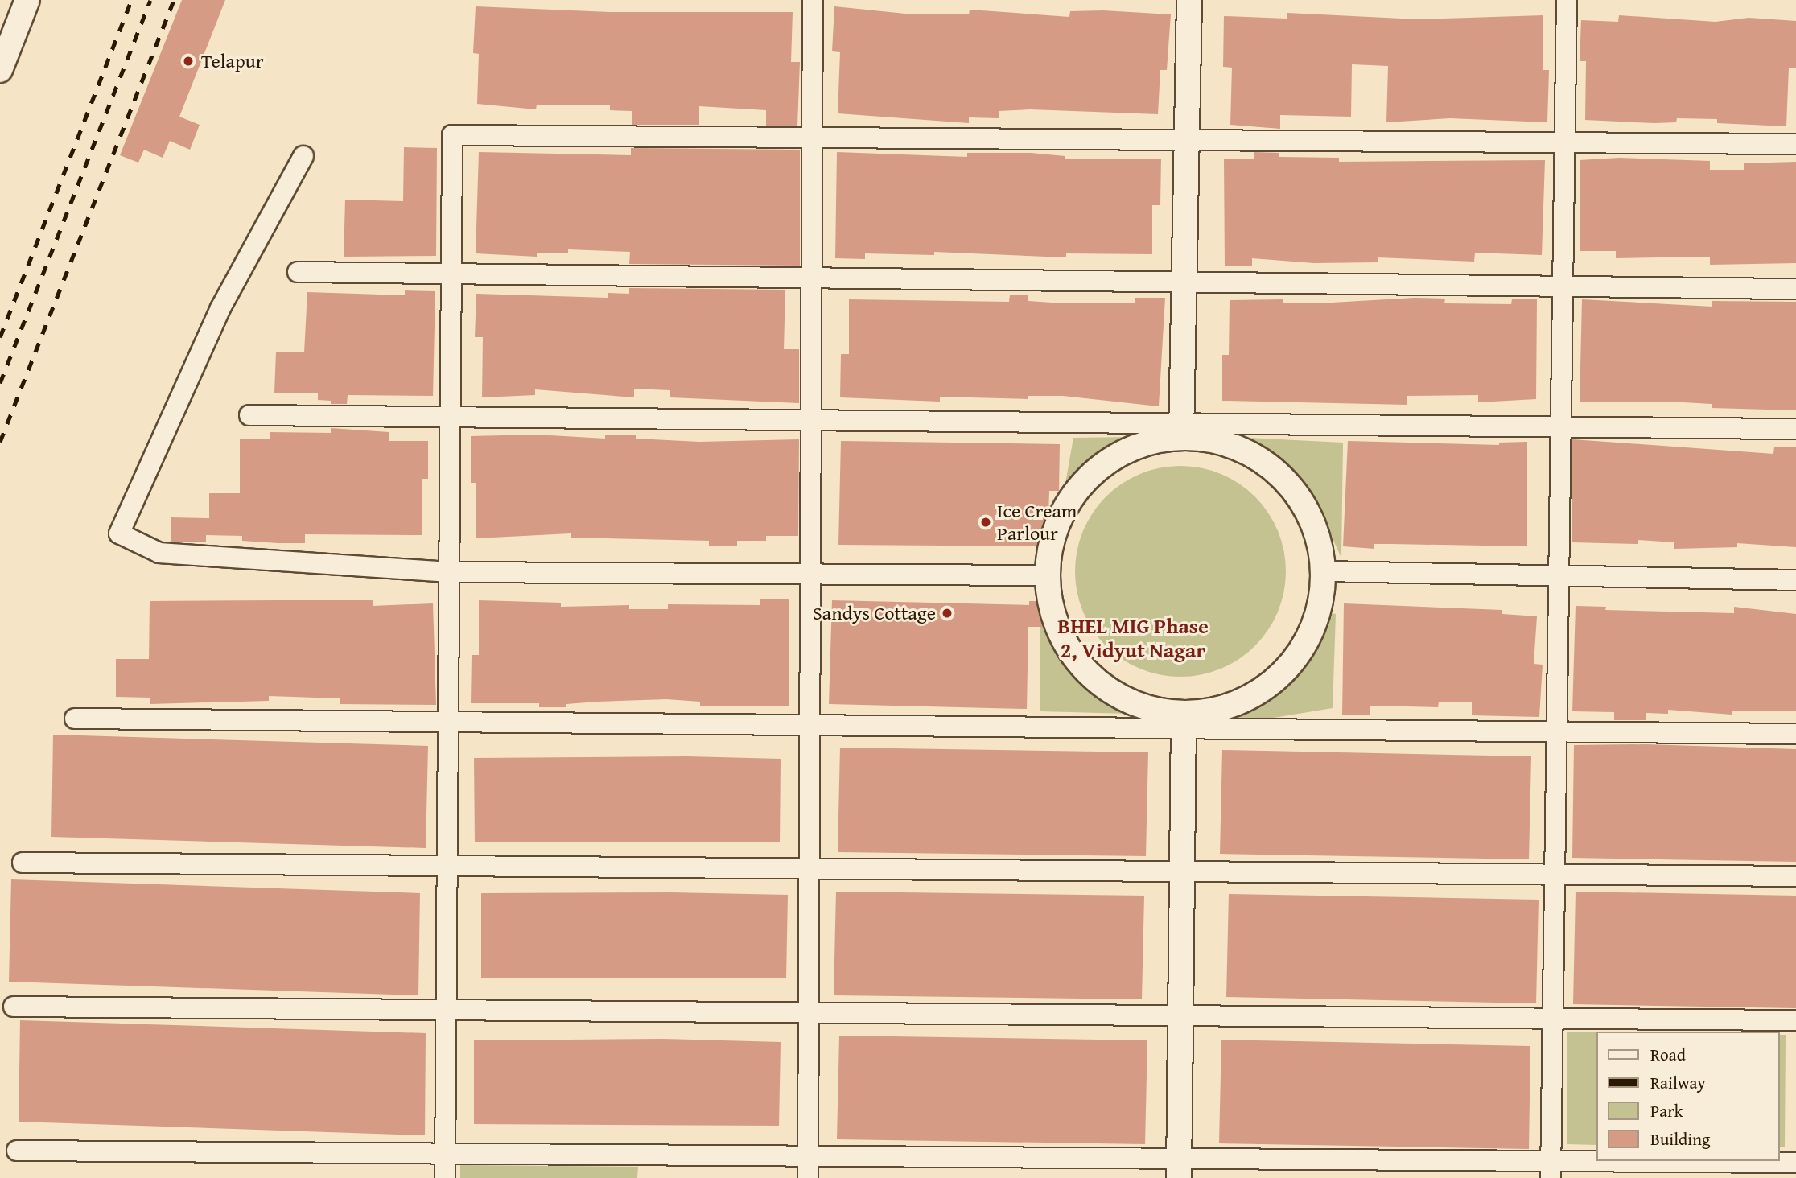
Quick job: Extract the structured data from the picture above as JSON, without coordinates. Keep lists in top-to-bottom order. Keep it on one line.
{"districts":["BHEL MIG Phase 2, Vidyut Nagar"],"places":["Telapur","Ice Cream Parlour","Sandys Cottage"],"legend":["Road","Railway","Park","Building"]}
